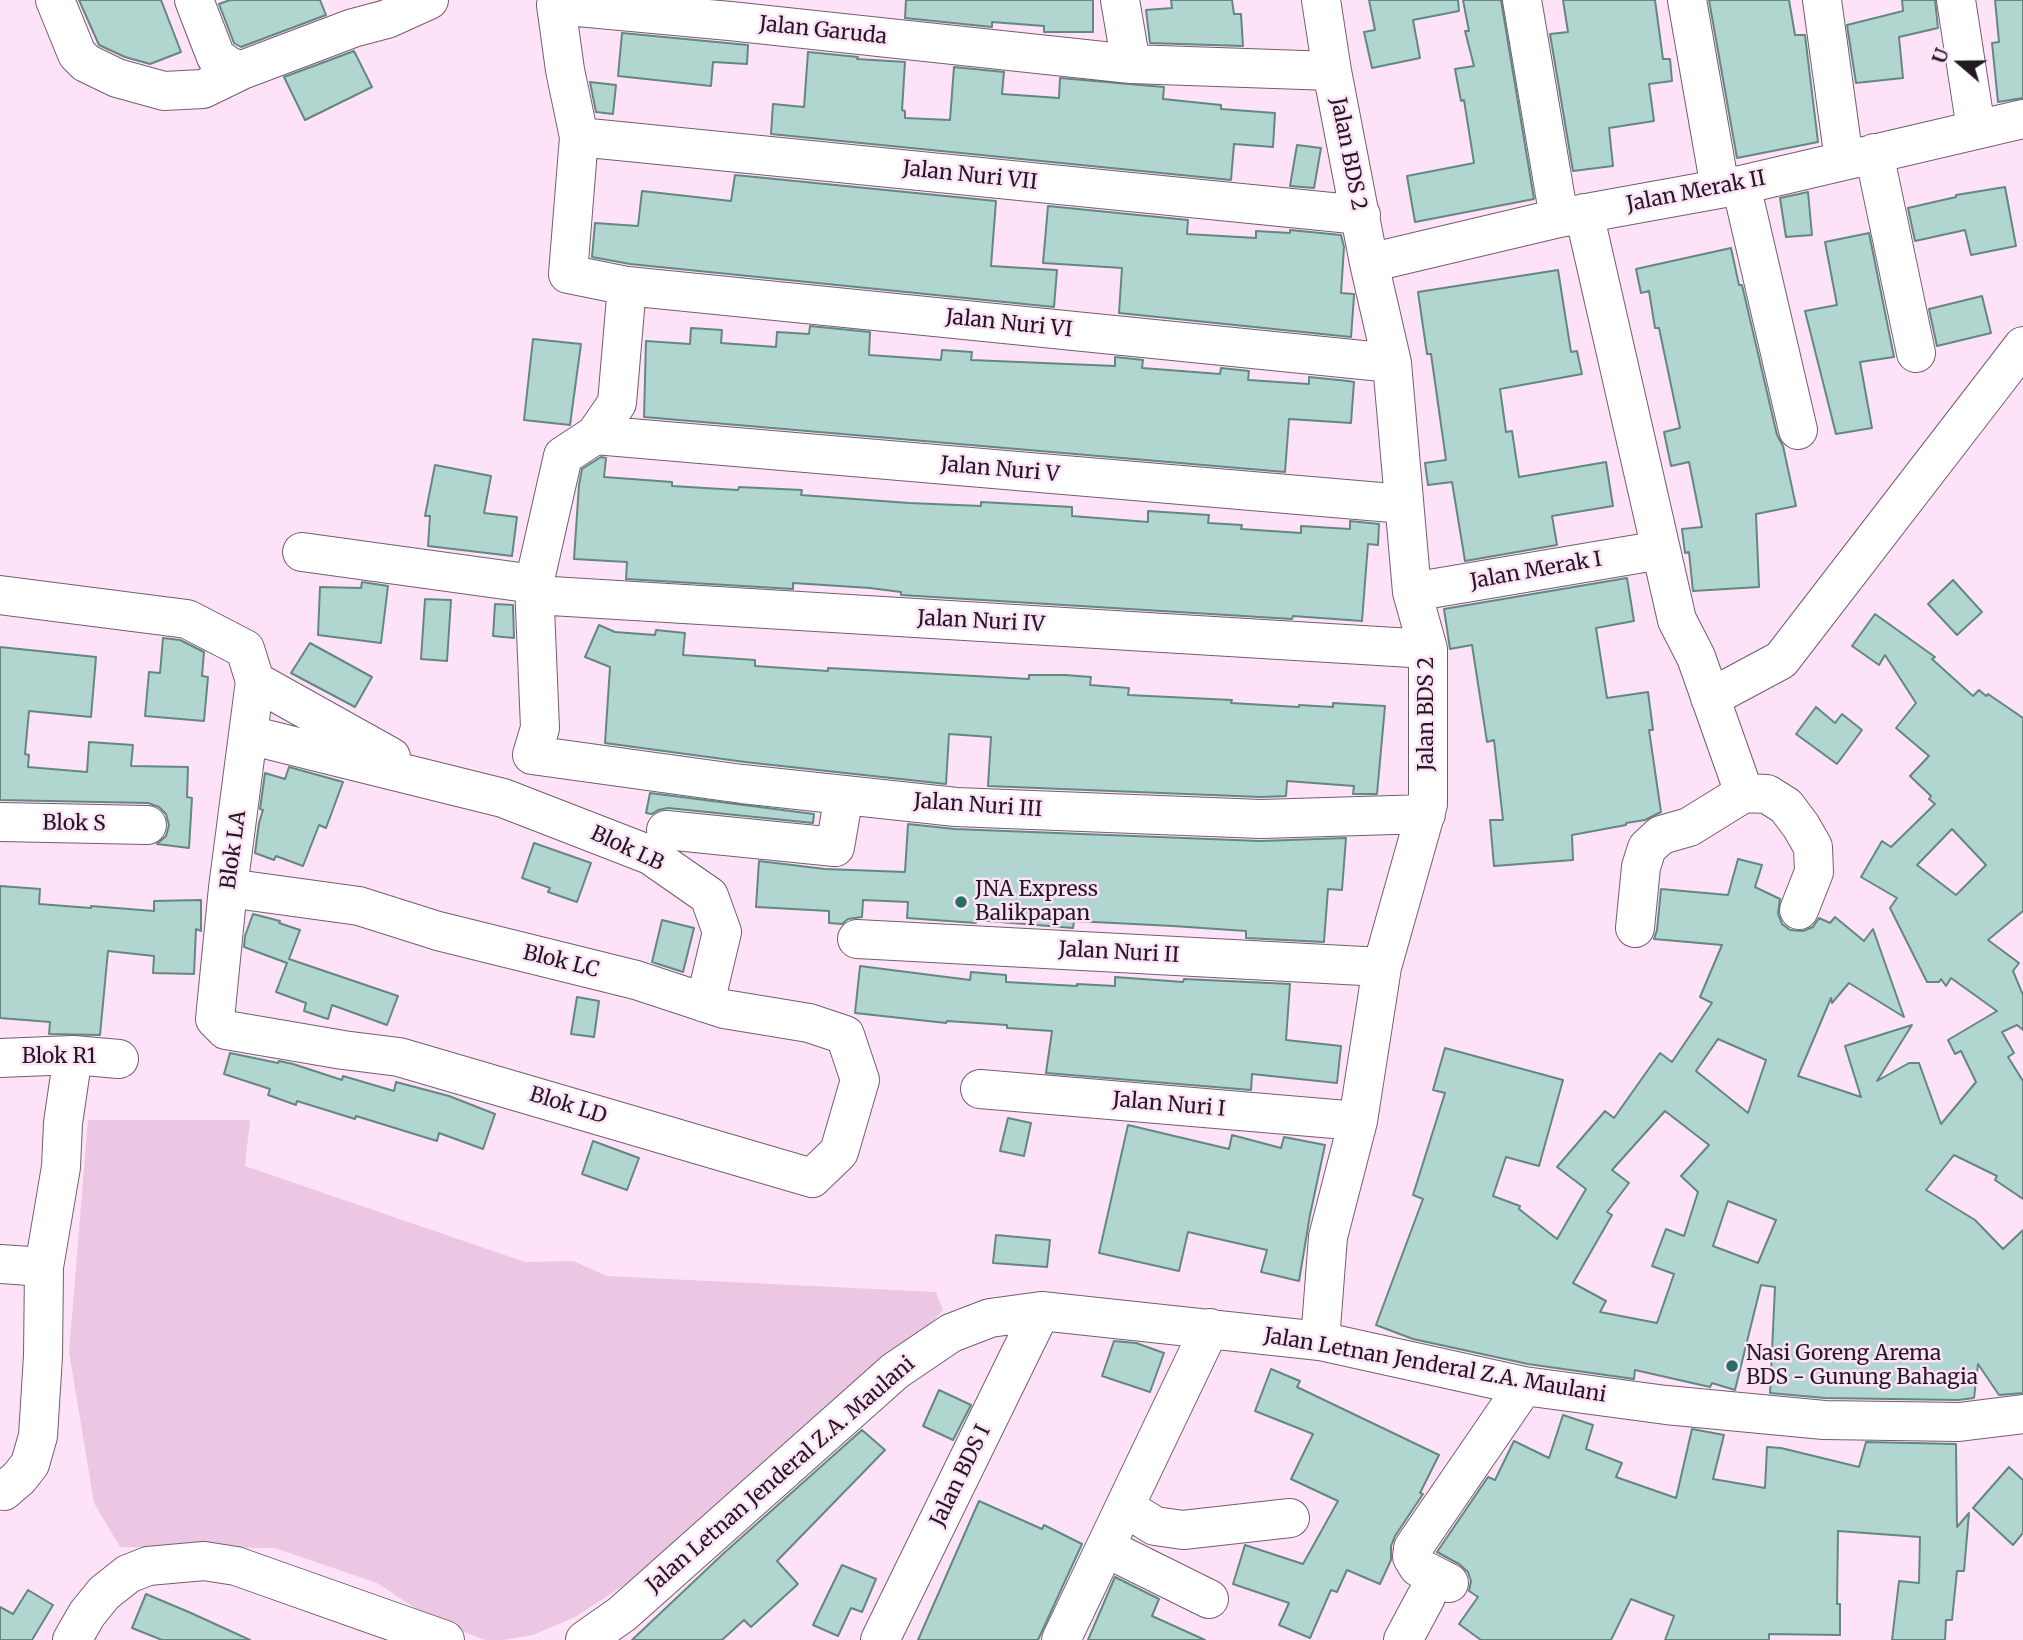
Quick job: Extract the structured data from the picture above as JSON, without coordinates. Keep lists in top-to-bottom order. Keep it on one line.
{"streets":{"street":["Jalan Garuda","Jalan BDS 2","Jalan Nuri VII","Jalan Merak II","Jalan Nuri VI","Jalan Nuri V","Jalan Merak I","Jalan Nuri IV","Jalan Nuri III","Blok S","Blok LB","Blok LA","Jalan Nuri II","Blok LC","Blok R1","Jalan Nuri I","Blok LD","Jalan Letnan Jenderal Z.A. Maulani","Jalan BDS I"]},"crossings":[["Jalan Garuda","Jalan Nuri VII"],["Jalan Garuda","Jalan Nuri VI"],["Jalan BDS 2","Jalan Nuri VII"],["Jalan BDS 2","Jalan Merak II"],["Jalan BDS 2","Jalan Nuri VI"],["Jalan BDS 2","Jalan Nuri V"],["Jalan BDS 2","Jalan Merak I"],["Jalan BDS 2","Jalan Nuri IV"],["Jalan BDS 2","Jalan Nuri III"],["Jalan BDS 2","Jalan Nuri II"],["Jalan BDS 2","Jalan Nuri I"],["Jalan BDS 2","Jalan Letnan Jenderal Z.A. Maulani"],["Jalan Nuri VII","Jalan Nuri VI"],["Jalan Nuri IV","Jalan Nuri III"],["Blok LB","Blok LA"],["Blok LB","Blok LC"],["Blok LA","Blok LC"],["Blok LA","Blok LD"],["Blok LC","Blok LD"],["Jalan Letnan Jenderal Z.A. Maulani","Jalan BDS I"]],"places":["JNA Express Balikpapan","Nasi Goreng Arema BDS - Gunung Bahagia"],"north":"left"}
